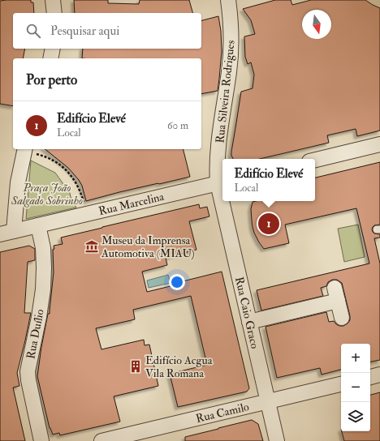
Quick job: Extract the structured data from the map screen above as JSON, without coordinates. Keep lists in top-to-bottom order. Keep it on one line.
{"streets":{"street":["Rua Silveira Rodrigues","Rua Marcelina","Rua Caio Graco","Rua Duílio","Rua Camilo"]},"crossings":[["Rua Silveira Rodrigues","Rua Marcelina"],["Rua Marcelina","Rua Duílio"],["Rua Caio Graco","Rua Camilo"]],"parks":["Praça João Salgado Sobrinho"],"places":{"museum":["Museu da Imprensa Automotiva (MIAU)"],"building":["Edifício Acgua Vila Romana"]},"north":"bottom","page":{"search":"Pesquisar aqui","heading":"Por perto","list":[{"mark":"1","name":"Edifício Elevé","note":"Local","value":"60 m"}],"popup":["Edifício Elevé","Local"],"pins":"1","map_buttons":["+","−"]}}
